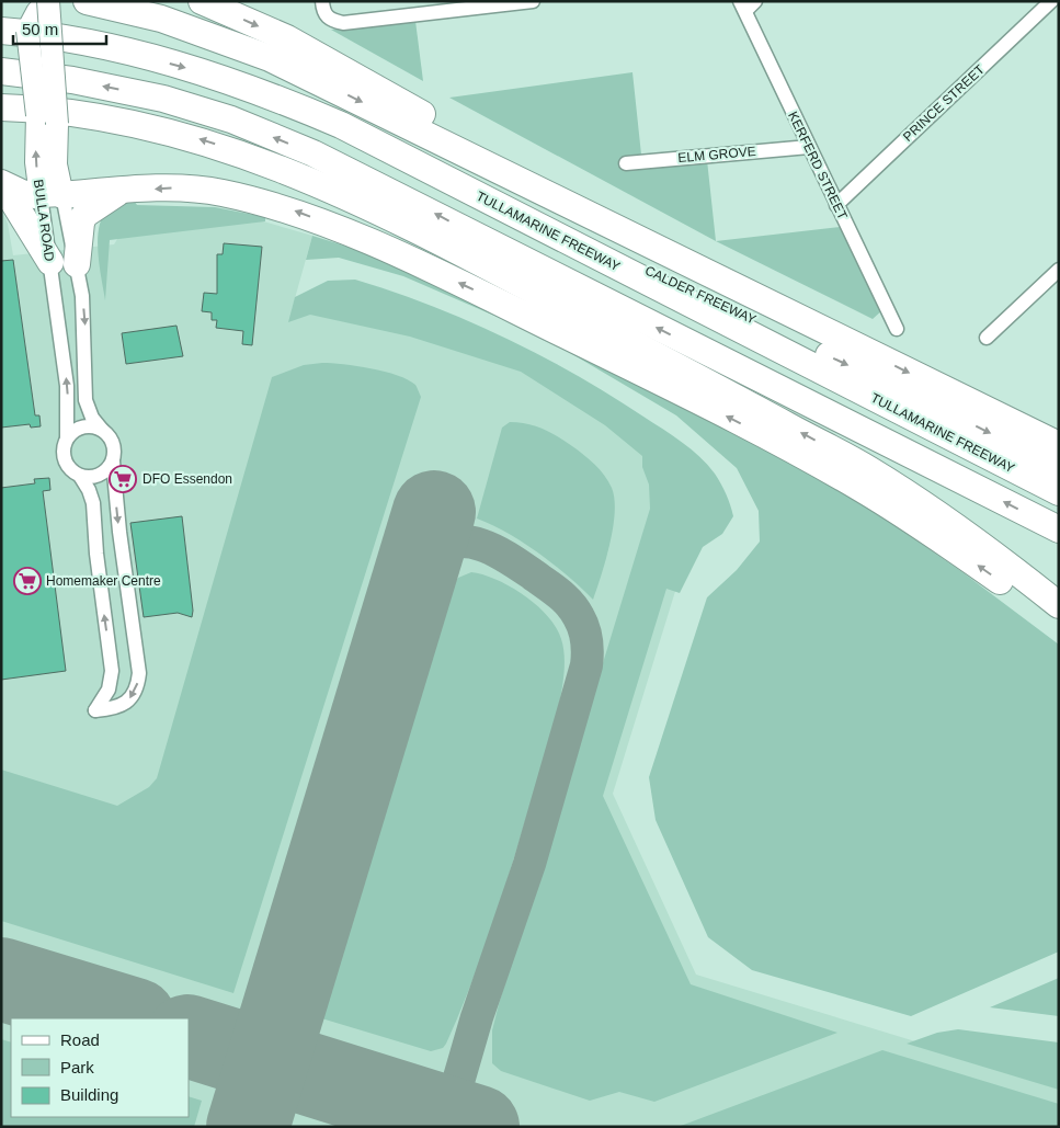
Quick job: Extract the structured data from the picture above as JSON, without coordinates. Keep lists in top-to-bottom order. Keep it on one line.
{"streets":{"highway":["TULLAMARINE FREEWAY","CALDER FREEWAY"],"main road":["BULLA ROAD"],"street":["PRINCE STREET","ELM GROVE","KERFERD STREET"]},"crossings":[["PRINCE STREET","KERFERD STREET"],["ELM GROVE","KERFERD STREET"],["BULLA ROAD","TULLAMARINE FREEWAY"],["TULLAMARINE FREEWAY","CALDER FREEWAY"]],"places":{"supermarket":["DFO Essendon","Homemaker Centre"]},"legend":["Road","Park","Building"],"scale_bar":"50 m"}
